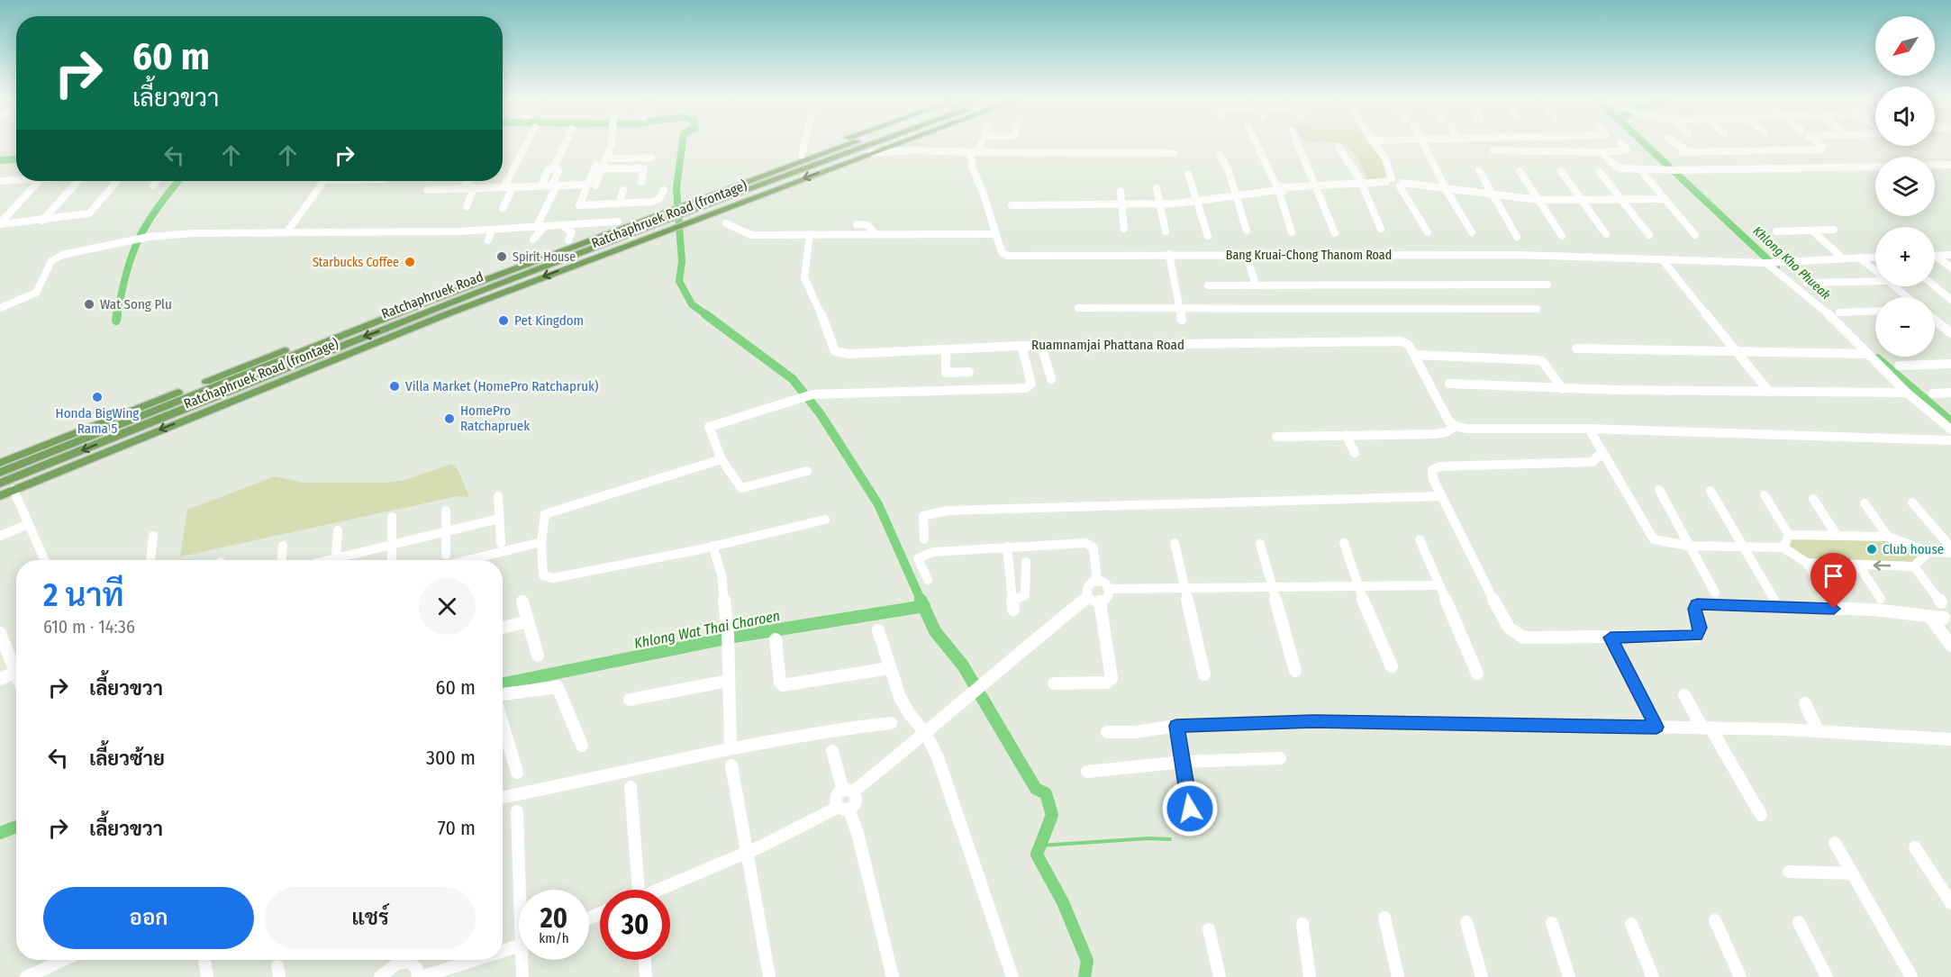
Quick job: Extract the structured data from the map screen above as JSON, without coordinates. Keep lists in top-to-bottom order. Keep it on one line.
{"streets":{"main road":["Ratchaphruek Road (frontage)","Ratchaphruek Road"],"street":["Bang Kruai-Chong Thanom Road","Ruamnamjai Phattana Road"]},"crossings":[["Ratchaphruek Road (frontage)","Ratchaphruek Road"]],"water":["Khlong Kho Phueak","Khlong Wat Thai Charoen"],"places":["Spirit House","Starbucks Coffee","Wat Song Plu","Pet Kingdom","Villa Market (HomePro Ratchapruk)","Honda BigWing Rama 5","HomePro Ratchapruek","Club house"],"north":"bottom left","page":{"map_buttons":["+","−"],"turn":["60 m","เลี้ยวขวา"],"heading":["2 นาที","610 m · 14:36"],"list":[{"name":"เลี้ยวขวา","value":"60 m"},{"name":"เลี้ยวซ้าย","value":"300 m"},{"name":"เลี้ยวขวา","value":"70 m"}],"buttons":["ออก","แชร์"],"speed":"20 km/h","limit":"30"}}
